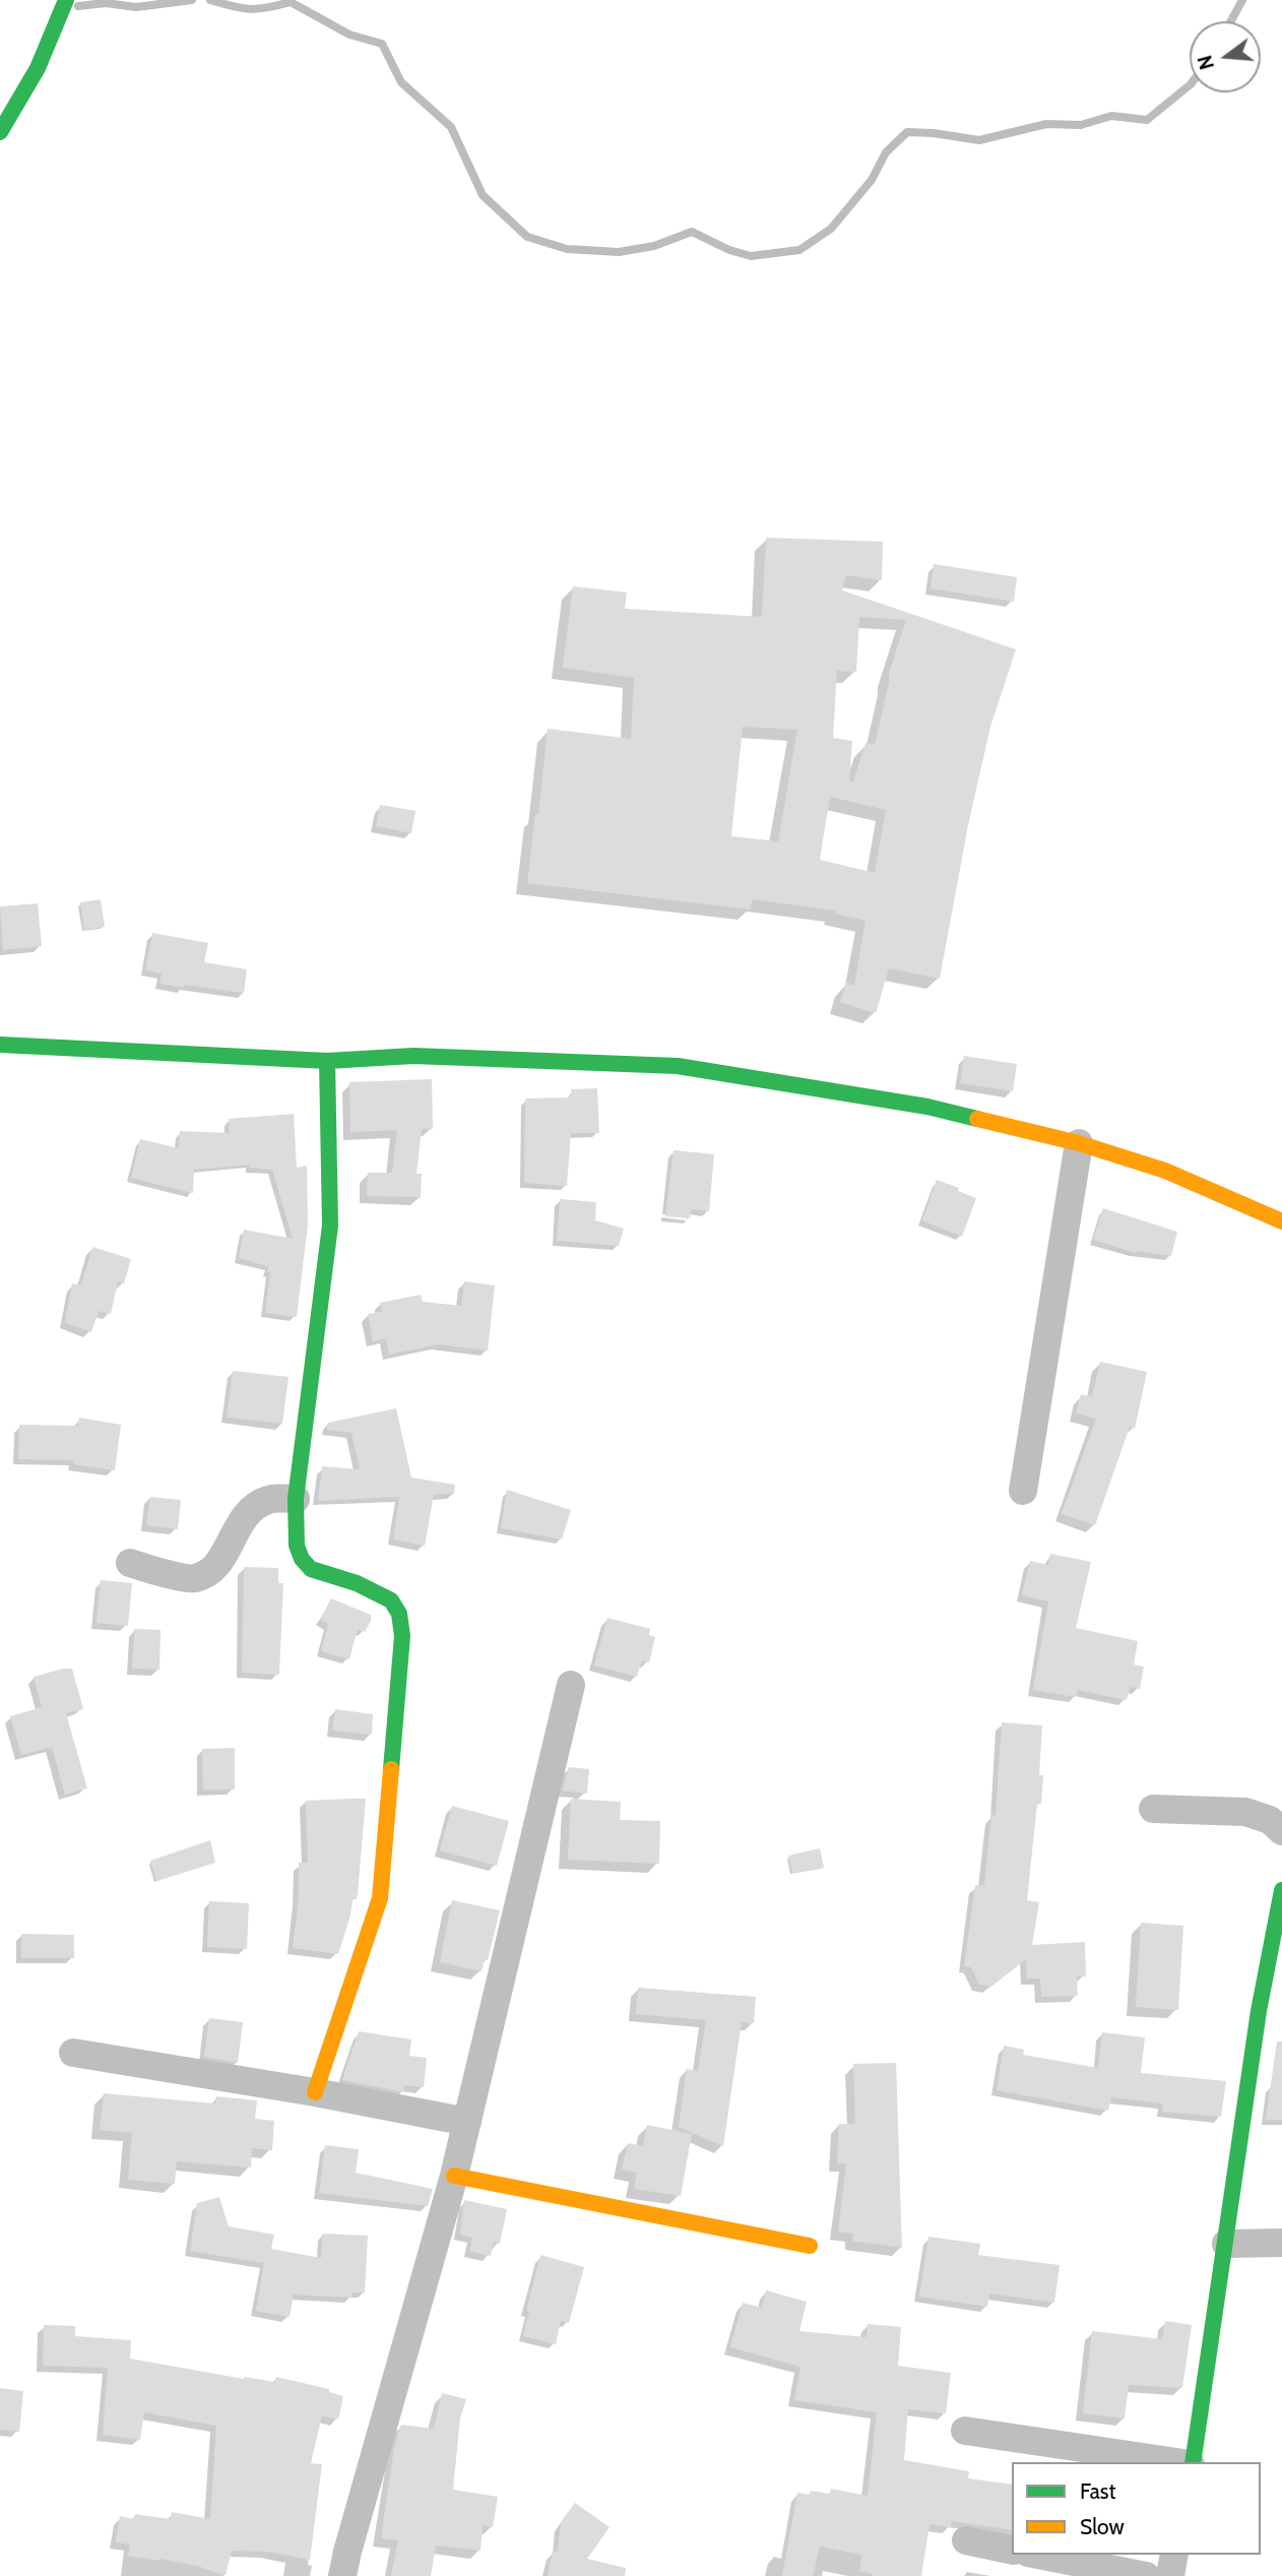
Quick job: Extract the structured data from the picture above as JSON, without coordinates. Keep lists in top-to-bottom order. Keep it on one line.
{"legend":["Fast","Slow"],"north":"left"}
